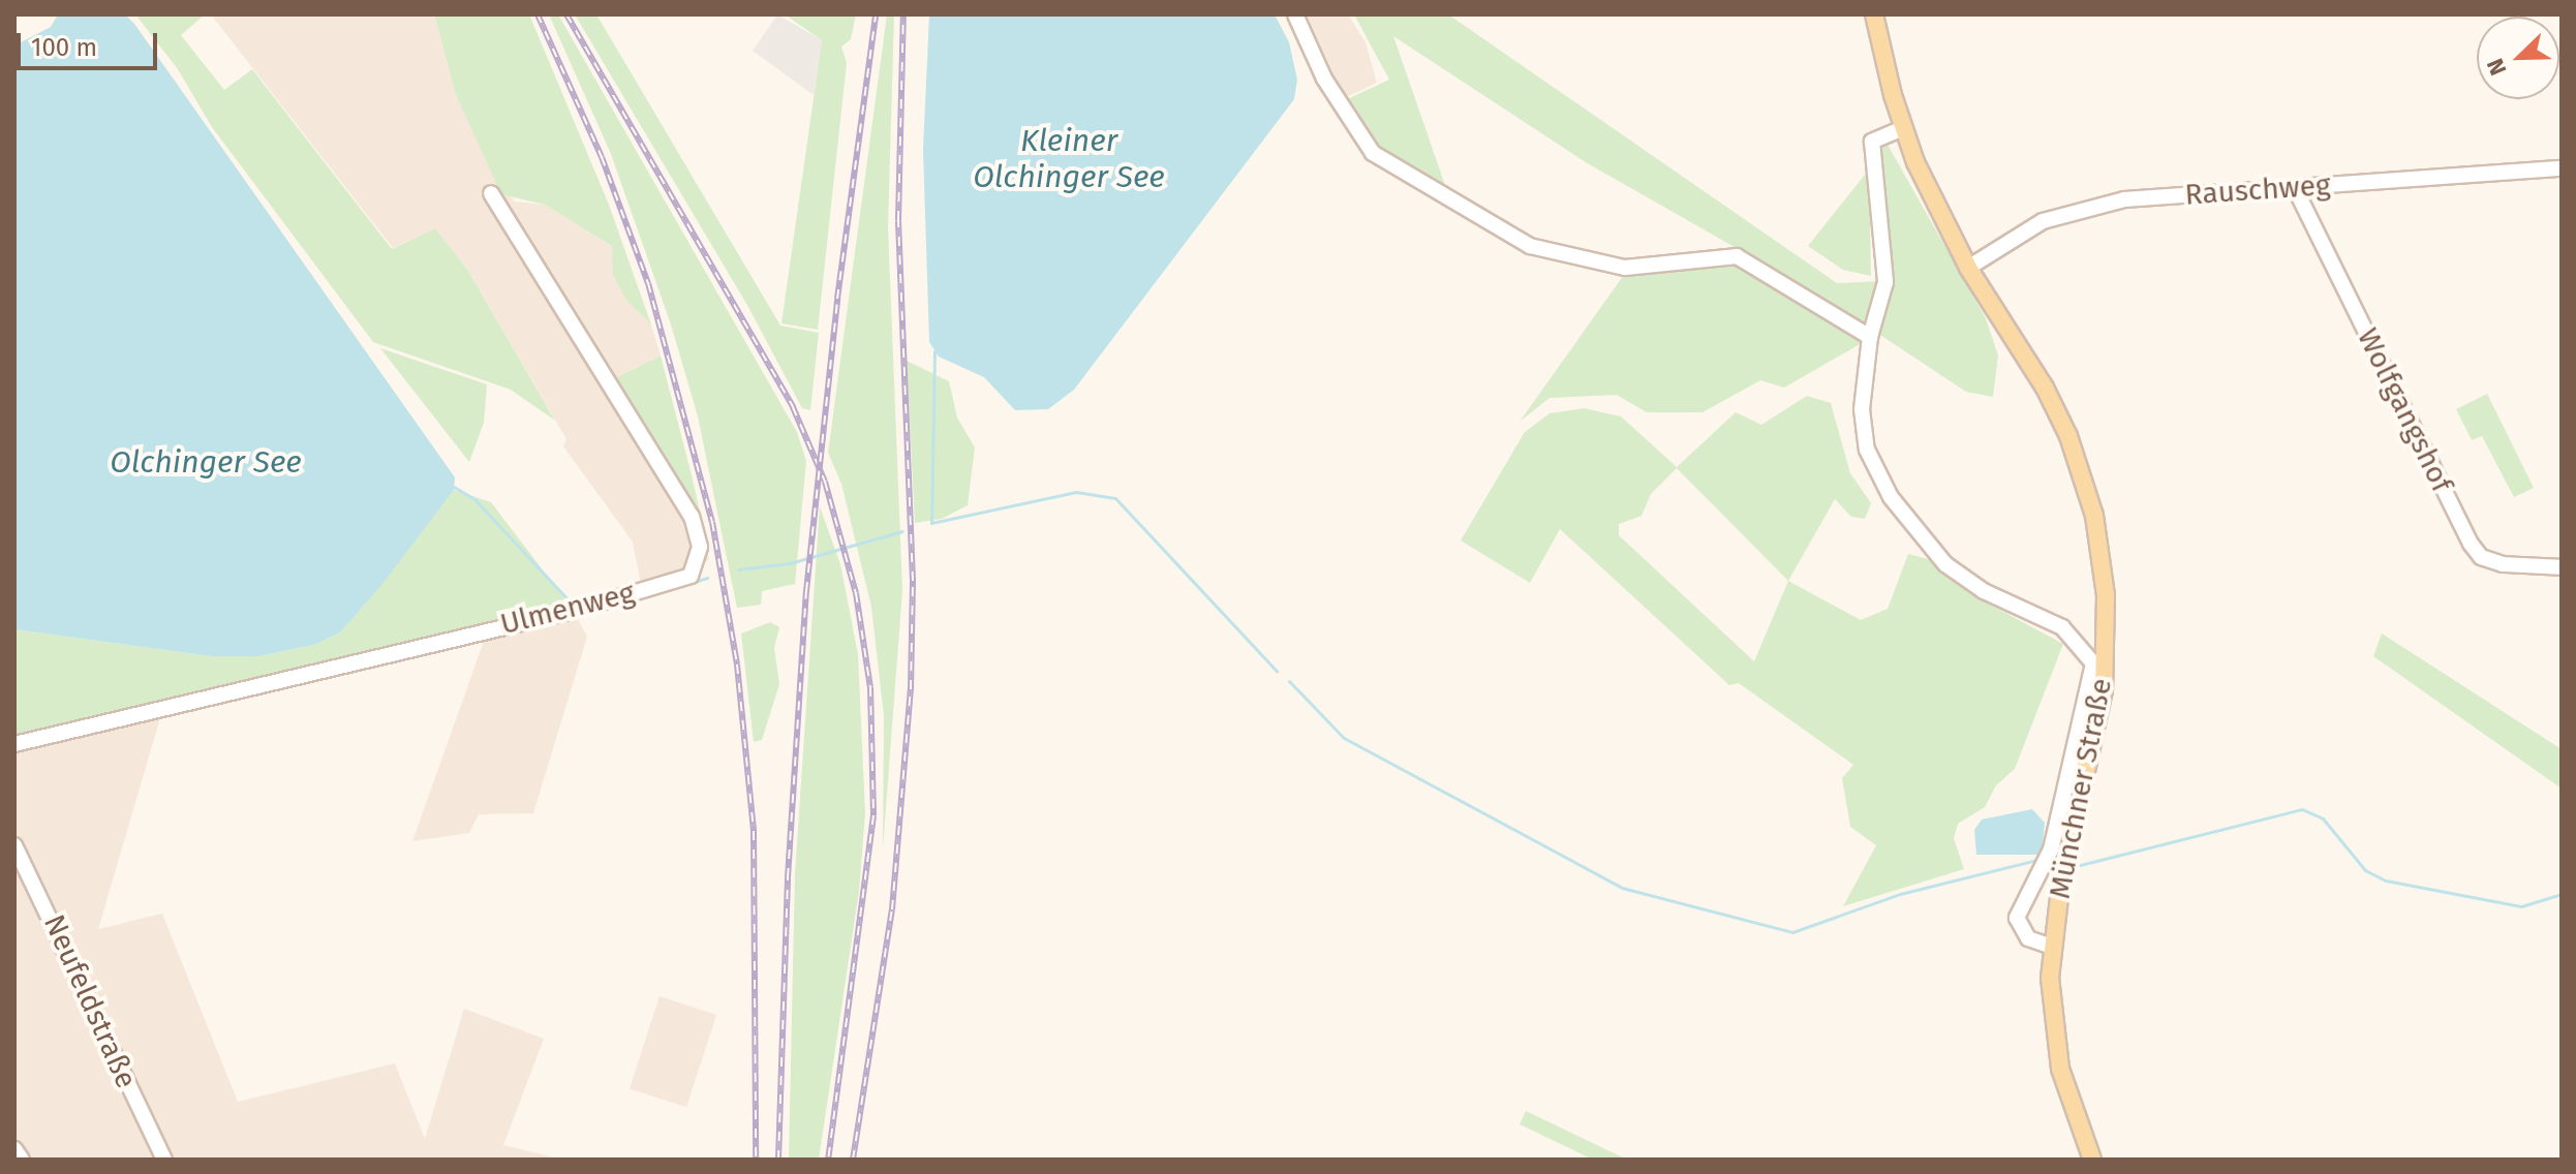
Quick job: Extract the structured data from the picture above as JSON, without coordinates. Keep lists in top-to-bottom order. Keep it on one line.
{"streets":{"main road":["Münchner Straße"],"street":["Rauschweg","Wolfgangshof","Ulmenweg","Neufeldstraße"]},"crossings":[["Rauschweg","Wolfgangshof"],["Rauschweg","Münchner Straße"]],"water":["Kleiner Olchinger See","Olchinger See"],"scale_bar":"100 m","north":"bottom left"}
